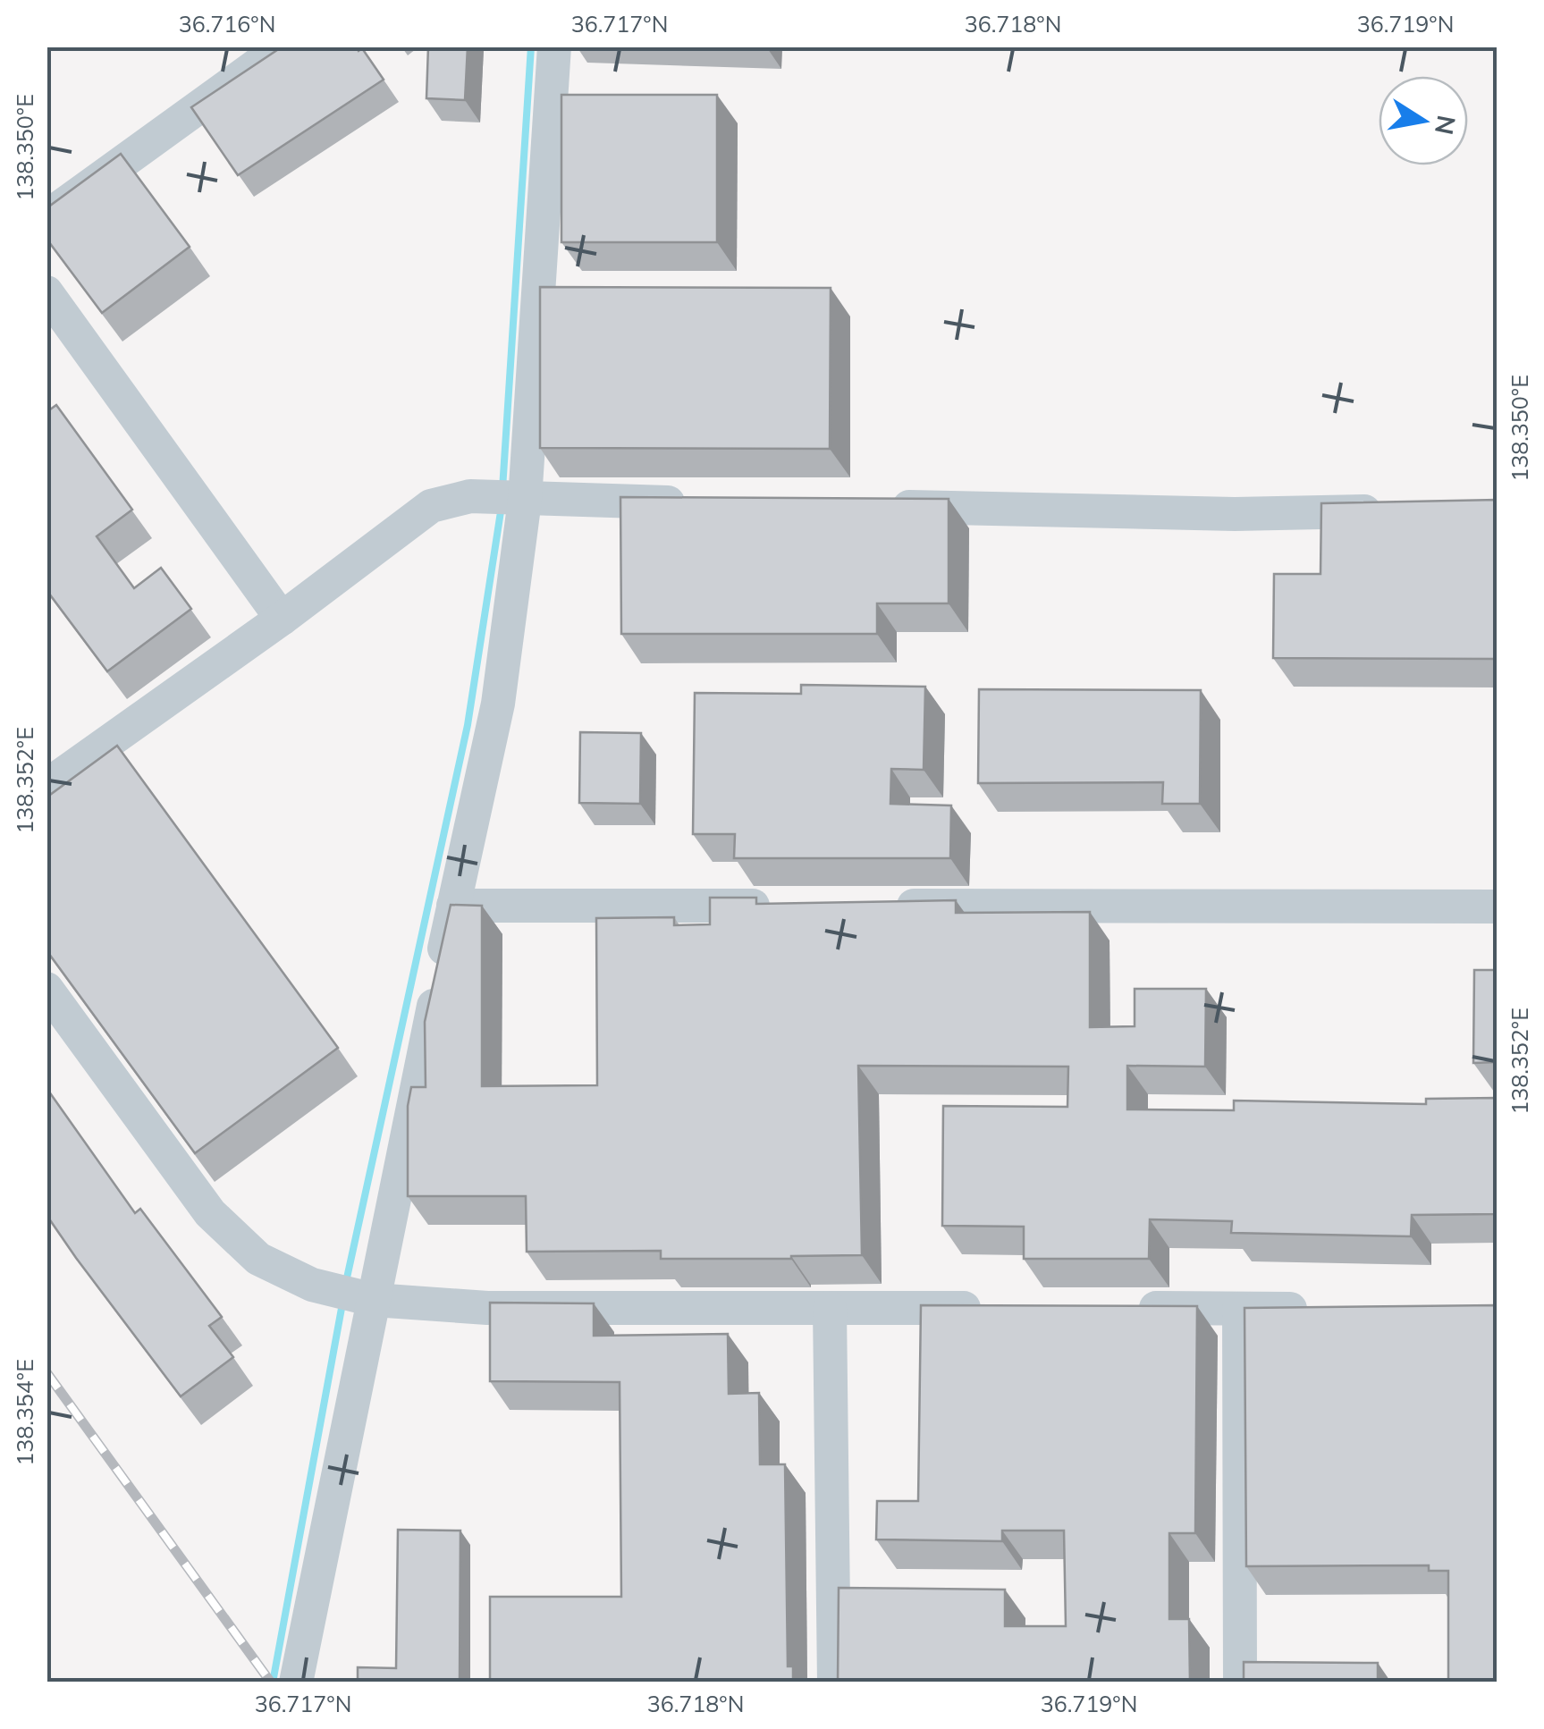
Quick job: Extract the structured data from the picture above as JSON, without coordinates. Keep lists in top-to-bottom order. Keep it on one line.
{"north":"right","coordinates":["36.716°N","36.717°N","36.718°N","36.719°N","138.350°E","138.352°E","138.354°E"]}
